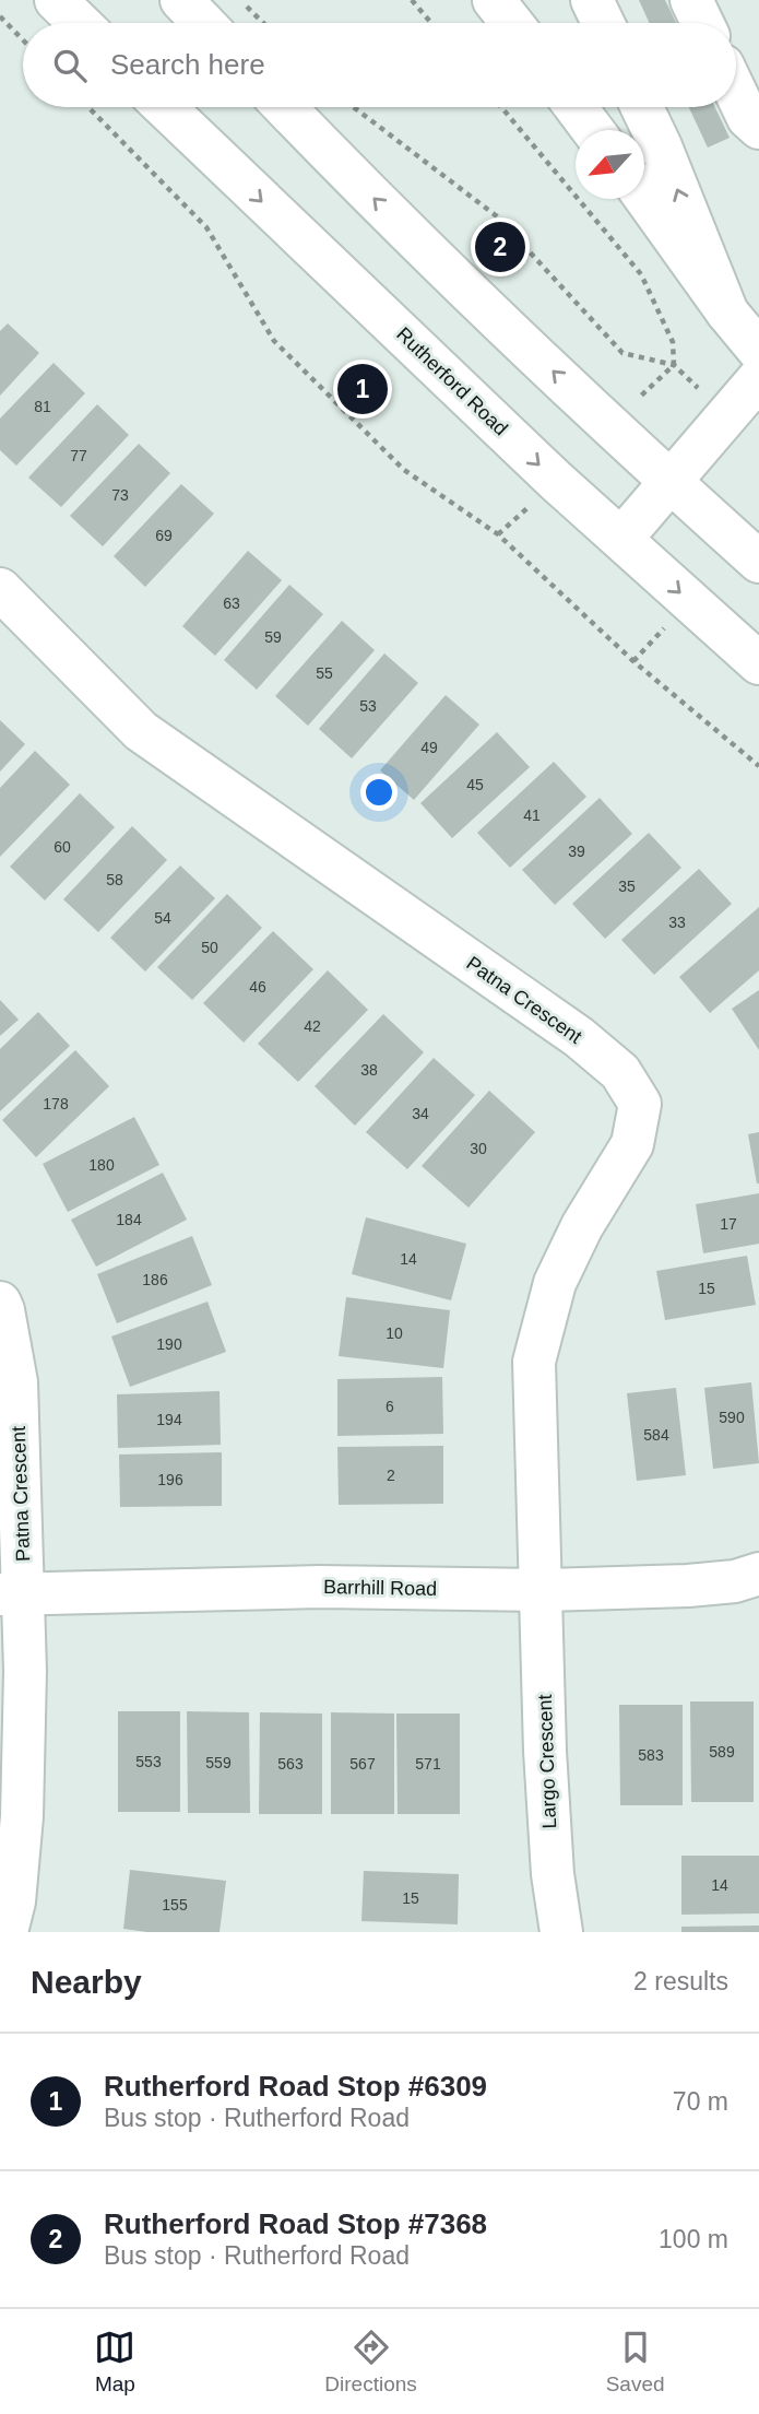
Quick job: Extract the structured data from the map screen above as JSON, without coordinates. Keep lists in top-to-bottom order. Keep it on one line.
{"streets":{"street":["Rutherford Road","Patna Crescent","Barrhill Road","Largo Crescent"]},"crossings":[["Patna Crescent","Barrhill Road"],["Patna Crescent","Largo Crescent"],["Barrhill Road","Largo Crescent"]],"house_numbers":["81","77","73","69","63","59","55","53","49","45","41","60","39","58","35","54","33","50","46","42","38","178","34","30","180","184","17","14","186","15","10","190","6","590","194","584","2","196","589","583","553","559","563","567","571","14","15","155"],"north":"bottom left","page":{"search":"Search here","pins":["2","1"],"heading":["Nearby","2 results"],"list":[{"mark":"1","name":"Rutherford Road Stop #6309","note":"Bus stop · Rutherford Road","value":"70 m"},{"mark":"2","name":"Rutherford Road Stop #7368","note":"Bus stop · Rutherford Road","value":"100 m"}],"nav":["Map","Directions","Saved"]}}
